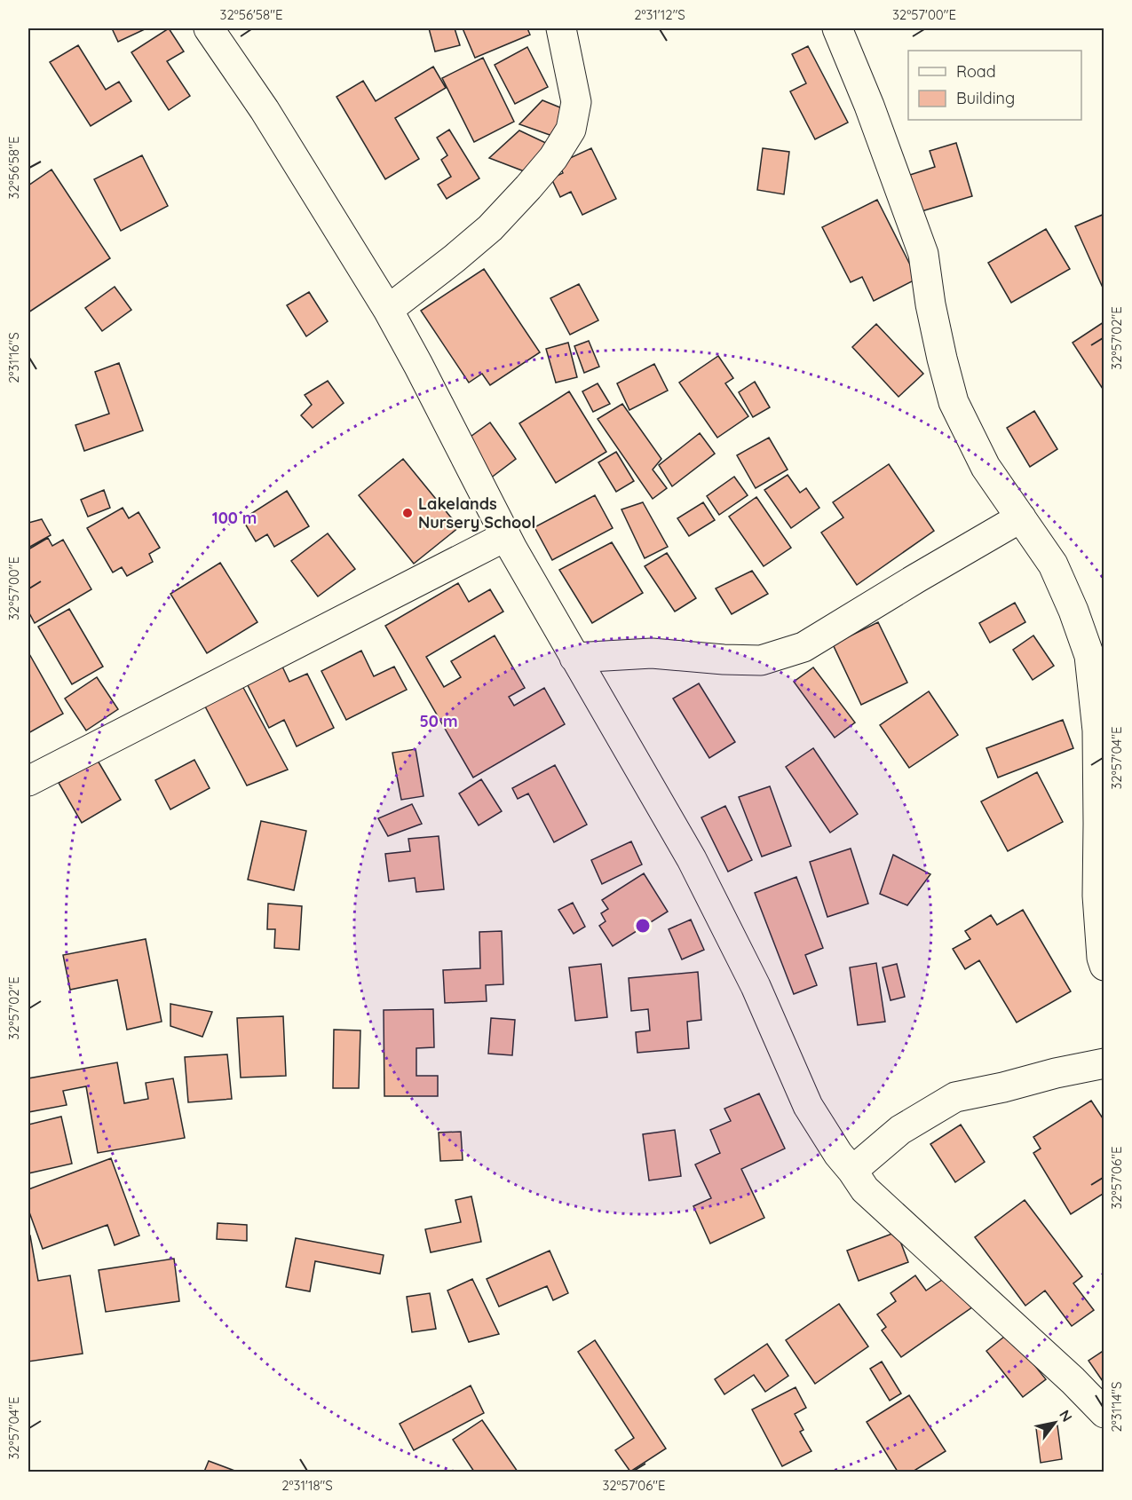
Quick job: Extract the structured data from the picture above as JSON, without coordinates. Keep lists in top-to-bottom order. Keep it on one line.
{"places":["Lakelands Nursery School"],"legend":["Road","Building"],"north":"top right","coordinates":["32°56'58\"E","2°31'12\"S","32°57'00\"E","32°57'02\"E","2°31'16\"S","32°57'04\"E","32°57'06\"E","2°31'14\"S","2°31'18\"S"],"rings":["100 m","50 m"]}
